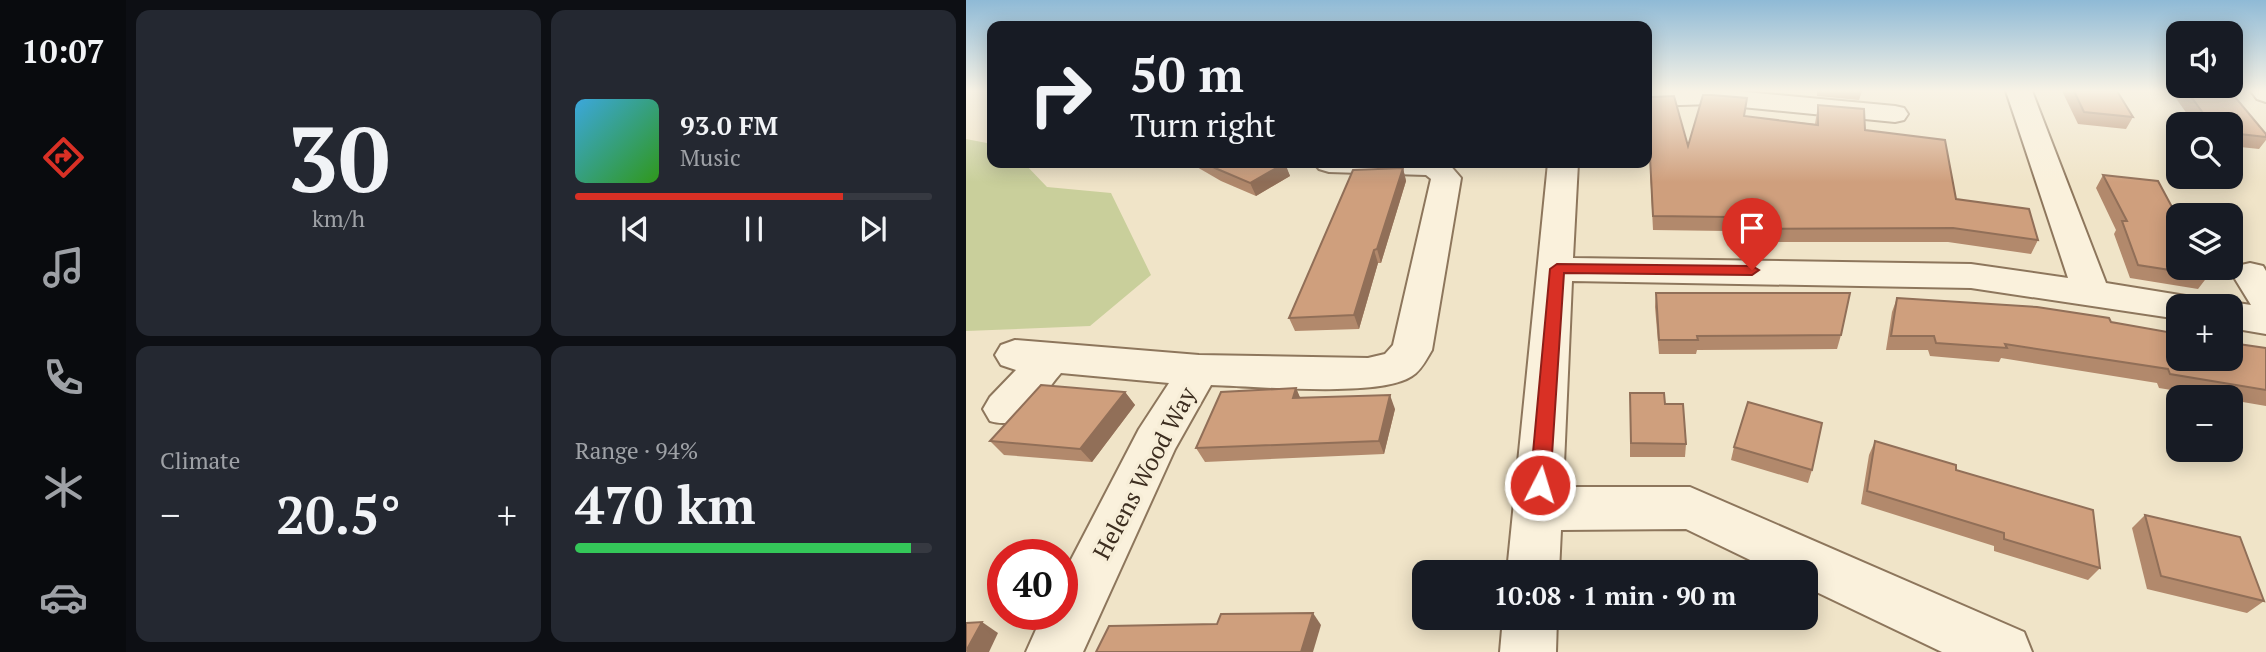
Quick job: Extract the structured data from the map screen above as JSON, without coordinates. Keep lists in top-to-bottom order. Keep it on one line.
{"streets":{"street":["Helens Wood Way"]},"page":{"tabs":"10:07","tile":[["30","km/h"],"Climate",["Range · 94%","470 km"]],"map_buttons":["+","−"],"turn":["50 m","Turn right"],"song":["93.0 FM","Music"],"heat":["−","20.5°","+"],"limit":"40","trip":"10:08 · 1 min · 90 m"}}
